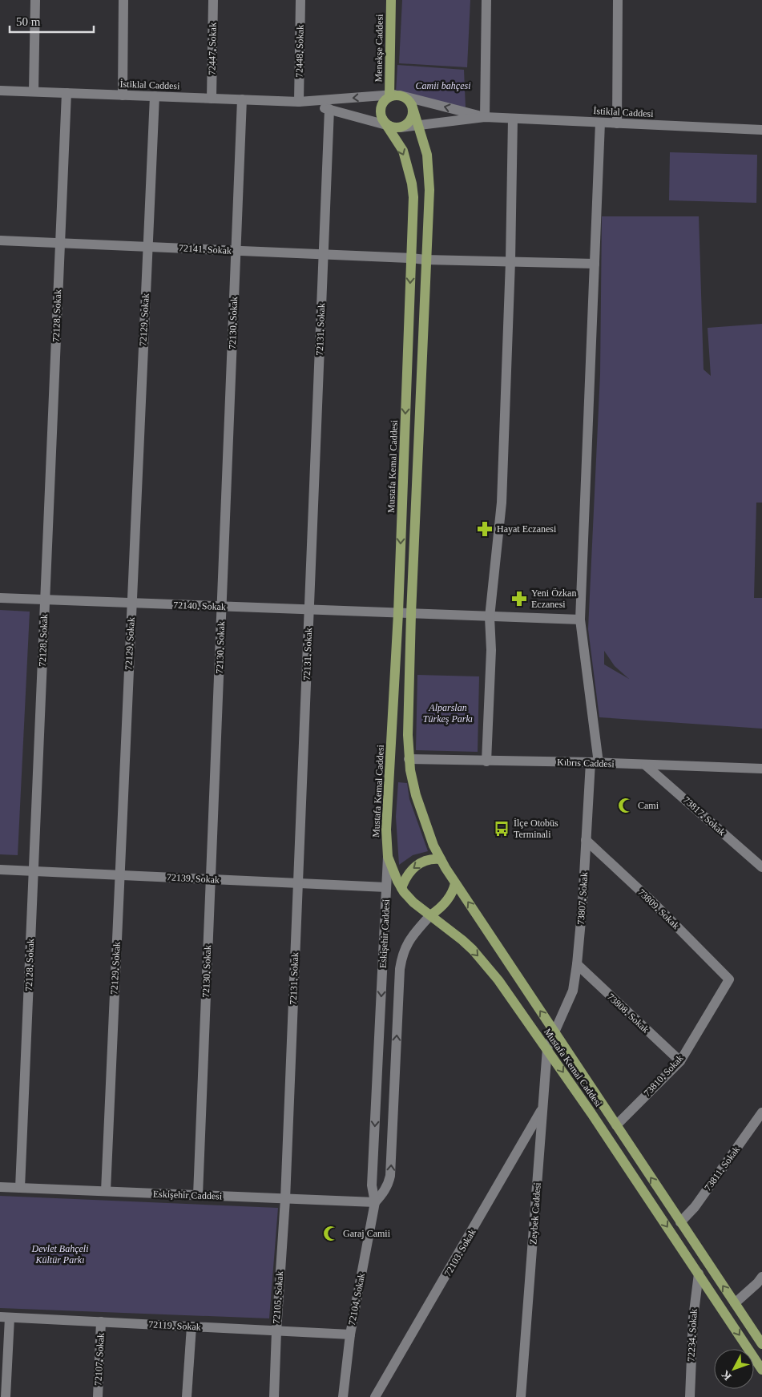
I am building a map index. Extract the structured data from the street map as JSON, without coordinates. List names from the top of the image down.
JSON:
{
  "streets": {
    "main road": ["Menekşe Caddesi", "İstiklal Caddesi", "Mustafa Kemal Caddesi"],
    "street": [
      "72447. Sokak",
      "72448. Sokak",
      "72141. Sokak",
      "72128. Sokak",
      "72129. Sokak",
      "72130. Sokak",
      "72131. Sokak",
      "72140. Sokak",
      "Kıbrıs Caddesi",
      "73817. Sokak",
      "72139. Sokak",
      "73807. Sokak",
      "73809. Sokak",
      "Eskişehir Caddesi",
      "73808. Sokak",
      "73810. Sokak",
      "73811. Sokak",
      "Zeybek Caddesi",
      "72103. Sokak",
      "72105. Sokak",
      "72104. Sokak",
      "72119. Sokak",
      "72234. Sokak",
      "72107. Sokak"
    ]
  },
  "crossings": [
    ["Menekşe Caddesi", "İstiklal Caddesi"],
    ["Menekşe Caddesi", "Mustafa Kemal Caddesi"],
    ["72447. Sokak", "İstiklal Caddesi"],
    ["72448. Sokak", "İstiklal Caddesi"],
    ["İstiklal Caddesi", "72128. Sokak"],
    ["İstiklal Caddesi", "72129. Sokak"],
    ["İstiklal Caddesi", "72130. Sokak"],
    ["İstiklal Caddesi", "72131. Sokak"],
    ["İstiklal Caddesi", "Mustafa Kemal Caddesi"],
    ["İstiklal Caddesi", "73807. Sokak"],
    ["72141. Sokak", "72128. Sokak"],
    ["72141. Sokak", "72129. Sokak"],
    ["72141. Sokak", "72130. Sokak"],
    ["72141. Sokak", "72131. Sokak"],
    ["72141. Sokak", "Mustafa Kemal Caddesi"],
    ["72141. Sokak", "73807. Sokak"],
    ["72128. Sokak", "72140. Sokak"],
    ["72128. Sokak", "72139. Sokak"],
    ["72128. Sokak", "Eskişehir Caddesi"],
    ["72129. Sokak", "72140. Sokak"],
    ["72129. Sokak", "72139. Sokak"],
    ["72129. Sokak", "Eskişehir Caddesi"],
    ["72130. Sokak", "72140. Sokak"],
    ["72130. Sokak", "72139. Sokak"],
    ["72130. Sokak", "Eskişehir Caddesi"],
    ["72131. Sokak", "72140. Sokak"],
    ["72131. Sokak", "72139. Sokak"],
    ["72131. Sokak", "Eskişehir Caddesi"],
    ["72131. Sokak", "72105. Sokak"],
    ["Mustafa Kemal Caddesi", "72140. Sokak"],
    ["Mustafa Kemal Caddesi", "Kıbrıs Caddesi"],
    ["Mustafa Kemal Caddesi", "73807. Sokak"],
    ["Mustafa Kemal Caddesi", "Eskişehir Caddesi"],
    ["Mustafa Kemal Caddesi", "73810. Sokak"],
    ["Mustafa Kemal Caddesi", "73811. Sokak"],
    ["Mustafa Kemal Caddesi", "Zeybek Caddesi"],
    ["Mustafa Kemal Caddesi", "72234. Sokak"],
    ["72140. Sokak", "73807. Sokak"],
    ["Kıbrıs Caddesi", "73817. Sokak"],
    ["Kıbrıs Caddesi", "73807. Sokak"],
    ["72139. Sokak", "Eskişehir Caddesi"],
    ["73807. Sokak", "73809. Sokak"],
    ["73807. Sokak", "73808. Sokak"],
    ["73807. Sokak", "Zeybek Caddesi"],
    ["73809. Sokak", "73810. Sokak"],
    ["Eskişehir Caddesi", "72105. Sokak"],
    ["Eskişehir Caddesi", "72104. Sokak"],
    ["73808. Sokak", "73810. Sokak"],
    ["Zeybek Caddesi", "72103. Sokak"],
    ["72105. Sokak", "72119. Sokak"],
    ["72104. Sokak", "72119. Sokak"],
    ["72119. Sokak", "72107. Sokak"]
  ],
  "parks": ["Camii bahçesi", "Alparslan Türkeş Parkı", "Devlet Bahçeli Kültür Parkı"],
  "places": {
    "pharmacy": ["Hayat Eczanesi", "Yeni Özkan Eczanesi"],
    "mosque": ["Cami", "Garaj Camii"],
    "bus stop": ["İlçe Otobüs Terminali"]
  },
  "scale_bar": "50 m",
  "north": "bottom left"
}
